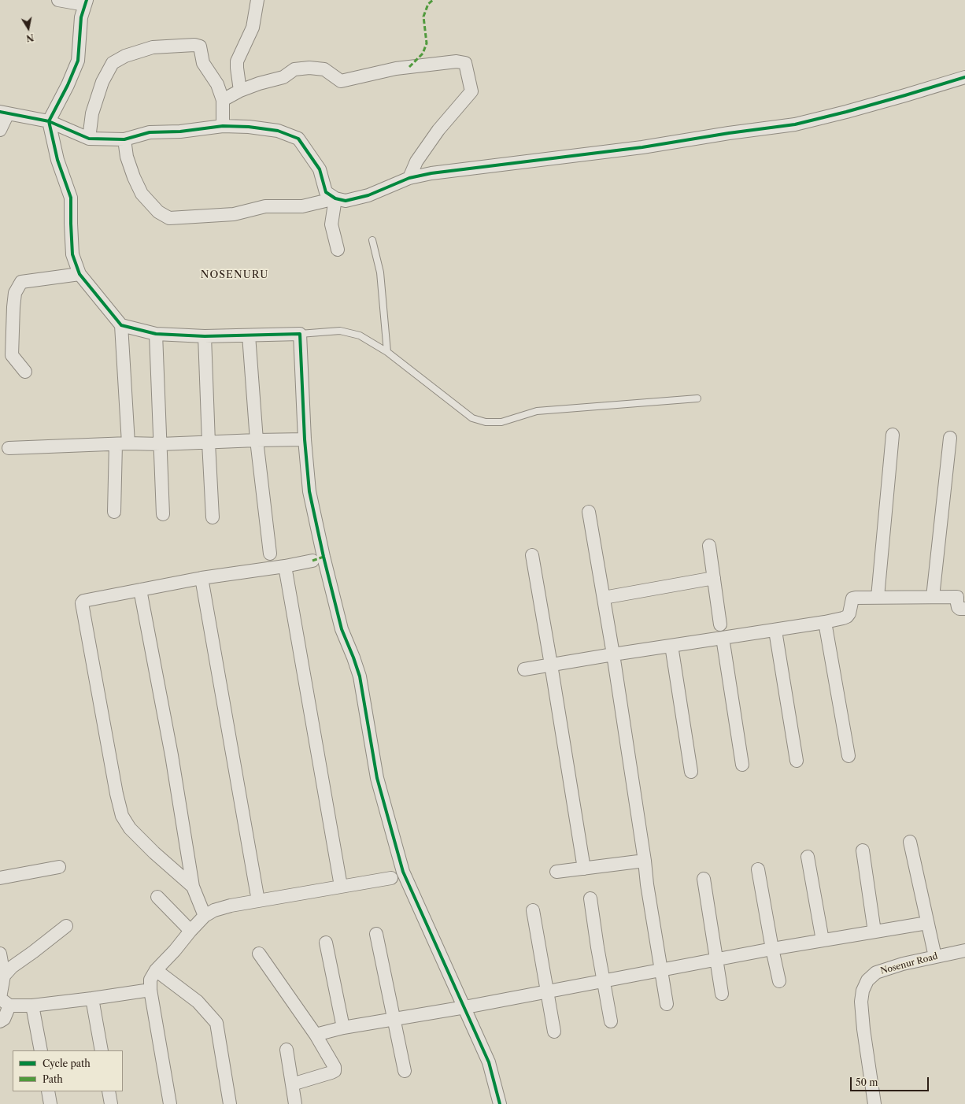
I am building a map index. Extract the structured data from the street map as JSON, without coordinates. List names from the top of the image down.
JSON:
{
  "streets": {
    "street": ["Nosenur Road"]
  },
  "districts": ["NOSENURU"],
  "legend": ["Cycle path", "Path"],
  "scale_bar": "50 m",
  "north": "bottom"
}
